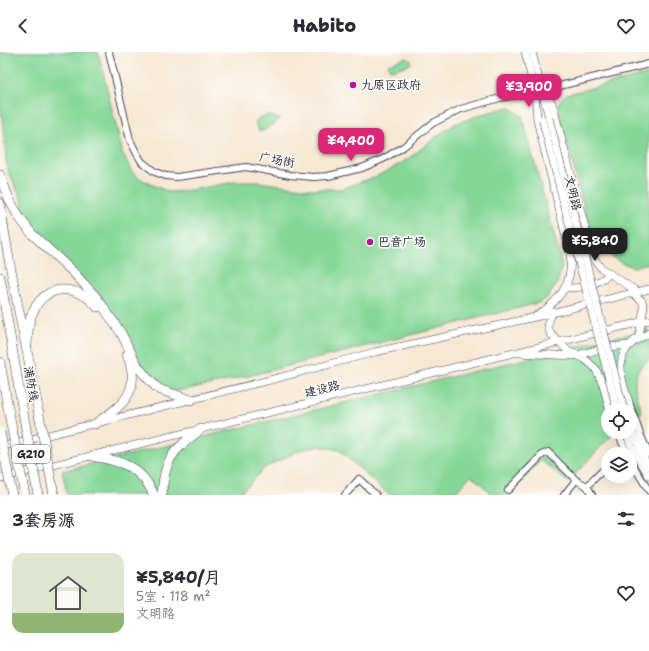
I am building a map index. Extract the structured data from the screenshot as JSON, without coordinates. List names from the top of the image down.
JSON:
{
  "streets": {
    "highway": ["满防线", "G210"],
    "main road": ["文明路", "建设路"],
    "street": ["广场街"]
  },
  "crossings": [
    ["广场街", "文明路"]
  ],
  "places": ["九原区政府", "巴音广场"],
  "page": {
    "header": "Habito",
    "price": ["¥3,900", "¥4,400", "¥5,840"],
    "heading": "3套房源",
    "list": [
      {
        "name": "¥5,840/月",
        "note": "5室 · 118 m² · 文明路"
      }
    ]
  }
}
